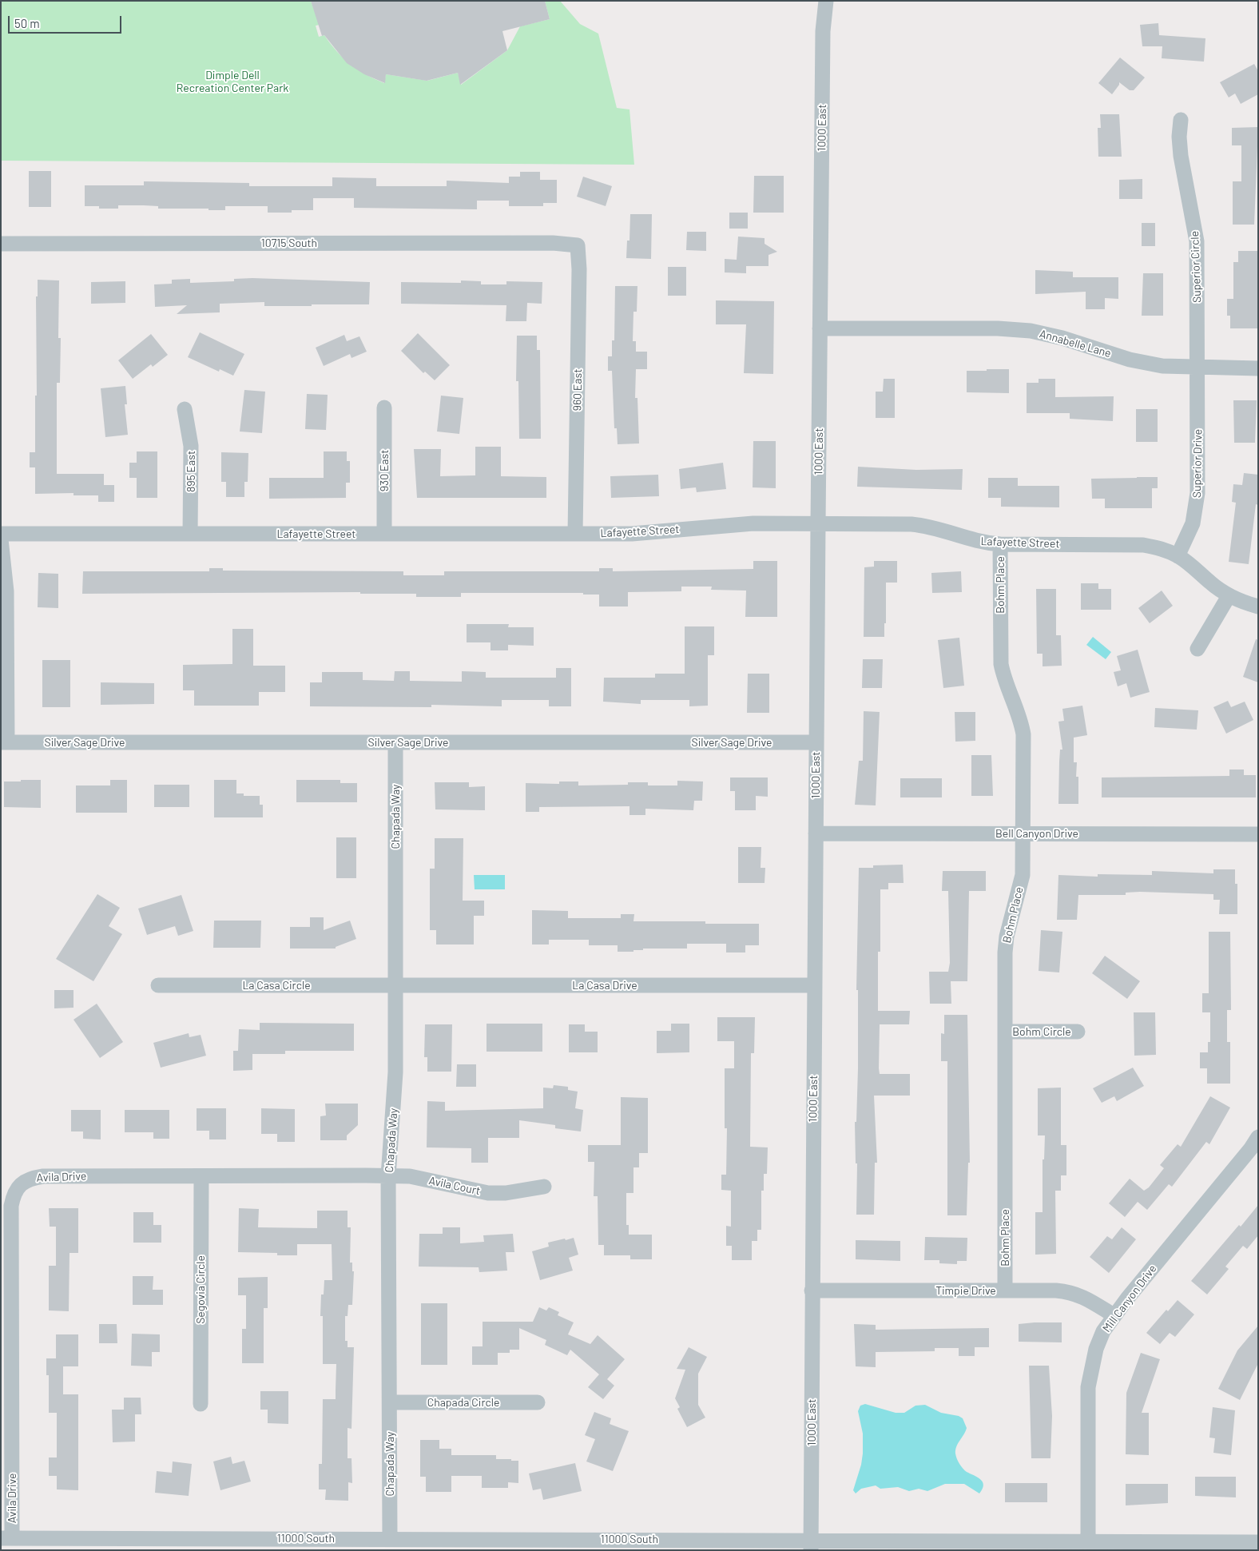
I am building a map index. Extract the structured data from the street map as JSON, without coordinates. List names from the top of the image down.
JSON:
{
  "streets": {
    "street": [
      "1000 East",
      "10715 South",
      "Superior Circle",
      "Annabelle Lane",
      "960 East",
      "Superior Drive",
      "930 East",
      "895 East",
      "Lafayette Street",
      "Bohm Place",
      "Silver Sage Drive",
      "Chapada Way",
      "Bell Canyon Drive",
      "La Casa Circle",
      "La Casa Drive",
      "Bohm Circle",
      "Avila Drive",
      "Avila Court",
      "Segovia Circle",
      "Timpie Drive",
      "Mill Canyon Drive",
      "Chapada Circle",
      "11000 South"
    ]
  },
  "crossings": [
    ["1000 East", "Annabelle Lane"],
    ["1000 East", "Lafayette Street"],
    ["1000 East", "Silver Sage Drive"],
    ["1000 East", "Bell Canyon Drive"],
    ["1000 East", "La Casa Drive"],
    ["1000 East", "Timpie Drive"],
    ["1000 East", "11000 South"],
    ["10715 South", "960 East"],
    ["Superior Circle", "Annabelle Lane"],
    ["Superior Circle", "Superior Drive"],
    ["Annabelle Lane", "Superior Drive"],
    ["960 East", "Lafayette Street"],
    ["Superior Drive", "Lafayette Street"],
    ["930 East", "Lafayette Street"],
    ["895 East", "Lafayette Street"],
    ["Lafayette Street", "Bohm Place"],
    ["Bohm Place", "Bell Canyon Drive"],
    ["Bohm Place", "Bohm Circle"],
    ["Bohm Place", "Timpie Drive"],
    ["Silver Sage Drive", "Chapada Way"],
    ["Chapada Way", "La Casa Circle"],
    ["Chapada Way", "La Casa Drive"],
    ["Chapada Way", "Avila Drive"],
    ["Chapada Way", "Avila Court"],
    ["Chapada Way", "Chapada Circle"],
    ["Chapada Way", "11000 South"],
    ["La Casa Circle", "La Casa Drive"],
    ["Avila Drive", "Avila Court"],
    ["Avila Drive", "Segovia Circle"],
    ["Avila Drive", "11000 South"],
    ["Timpie Drive", "Mill Canyon Drive"],
    ["Mill Canyon Drive", "11000 South"]
  ],
  "parks": ["Dimple Dell Recreation Center Park"],
  "scale_bar": "50 m"
}
